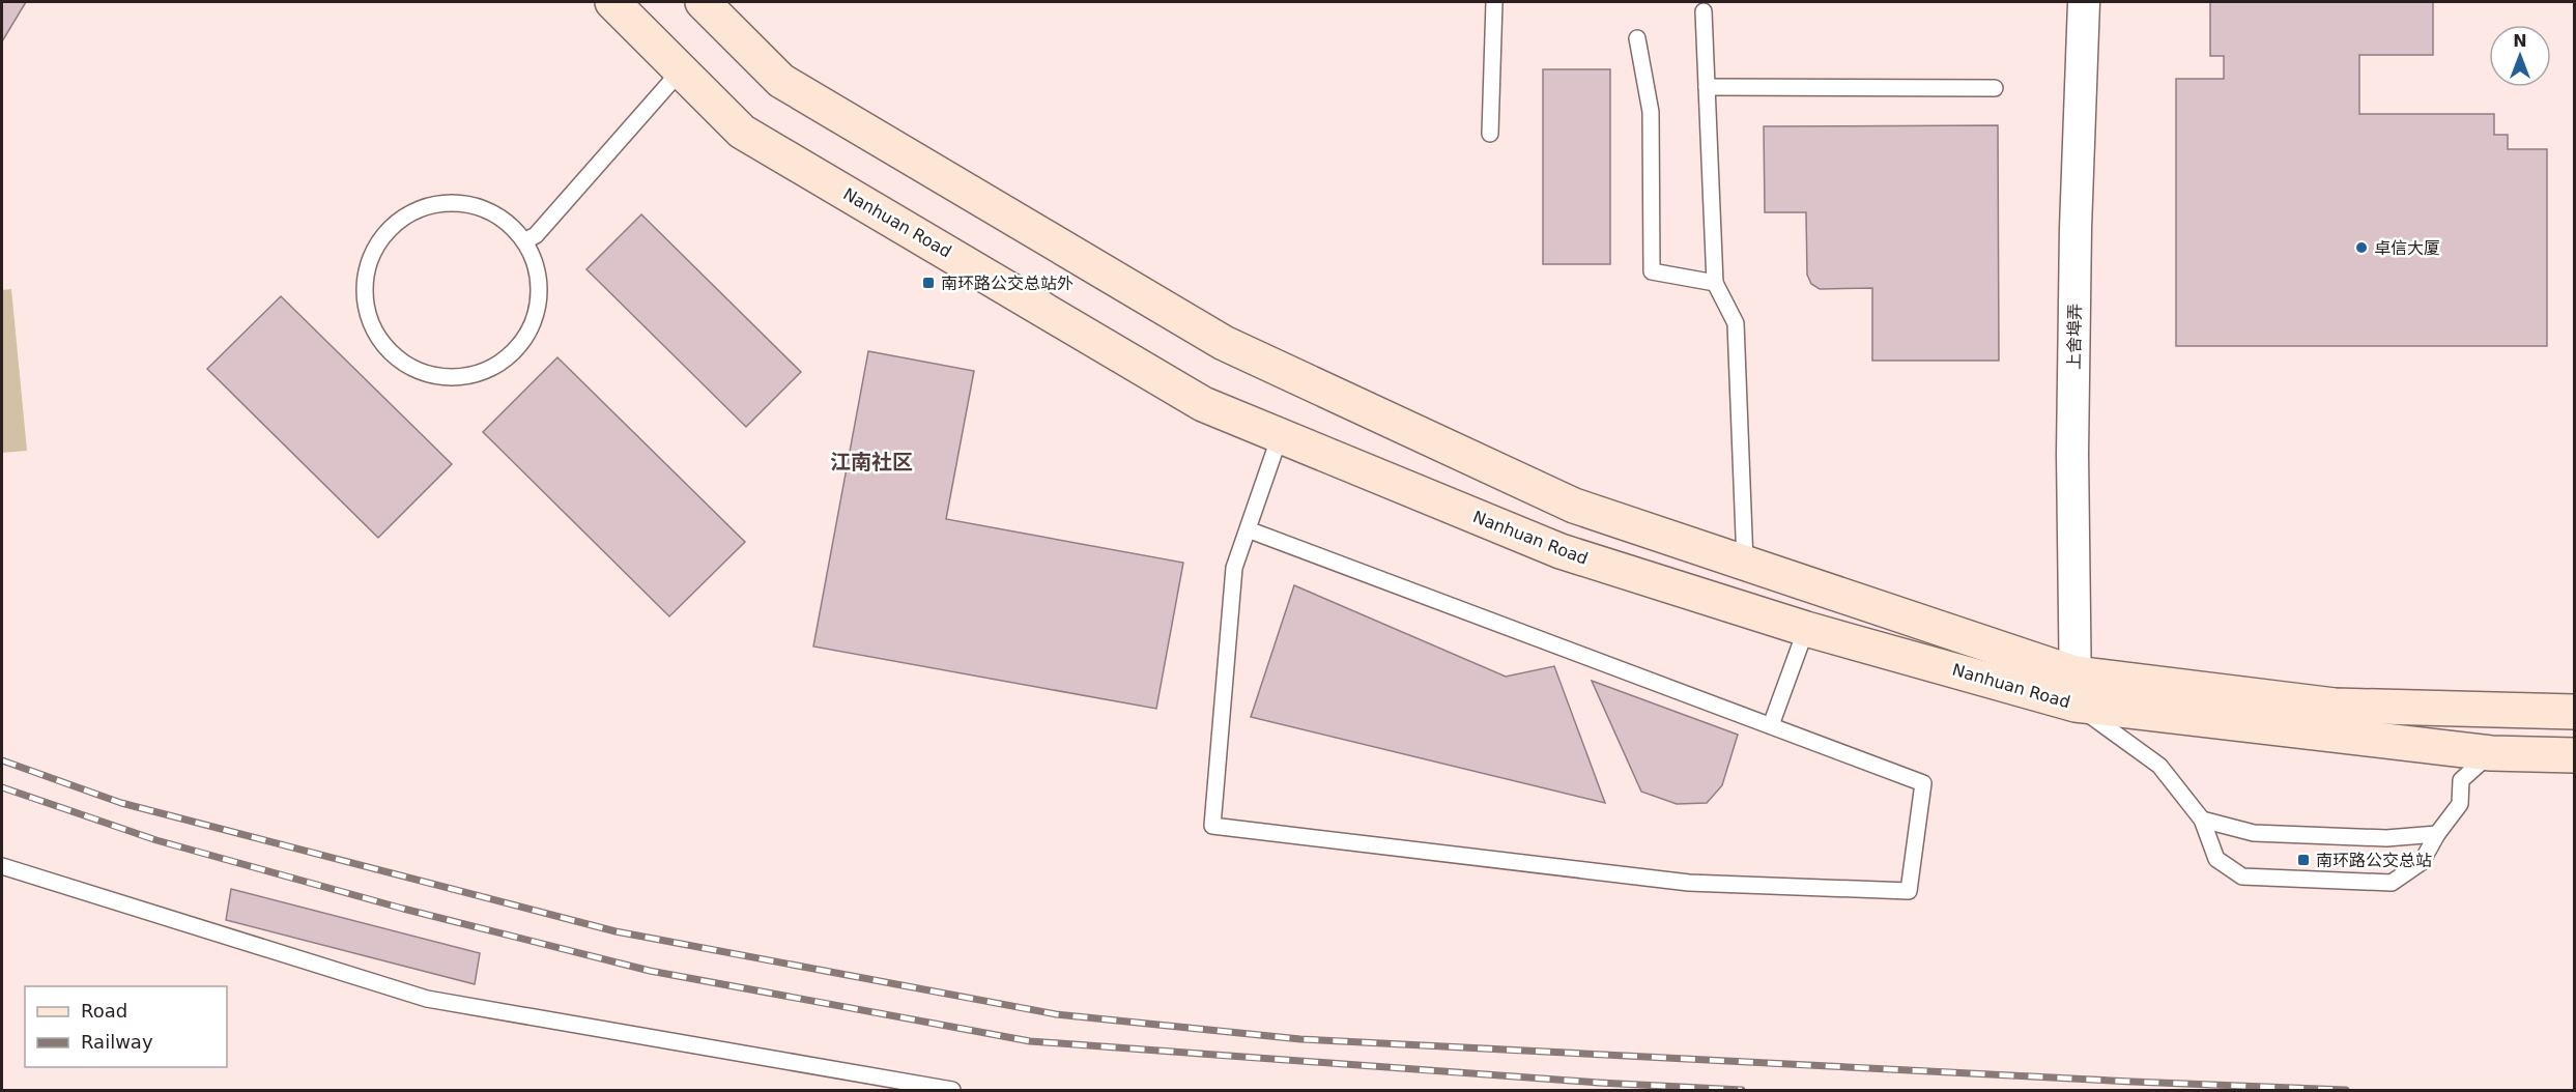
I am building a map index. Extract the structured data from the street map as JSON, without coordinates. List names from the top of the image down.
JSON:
{
  "streets": {
    "main road": ["Nanhuan Road"],
    "street": ["上舍埠弄"]
  },
  "crossings": [
    ["Nanhuan Road", "上舍埠弄"]
  ],
  "districts": ["江南社区"],
  "places": {
    "other": ["卓信大厦"],
    "transit": ["南环路公交总站外", "南环路公交总站"]
  },
  "legend": ["Road", "Railway"],
  "north": "top"
}
